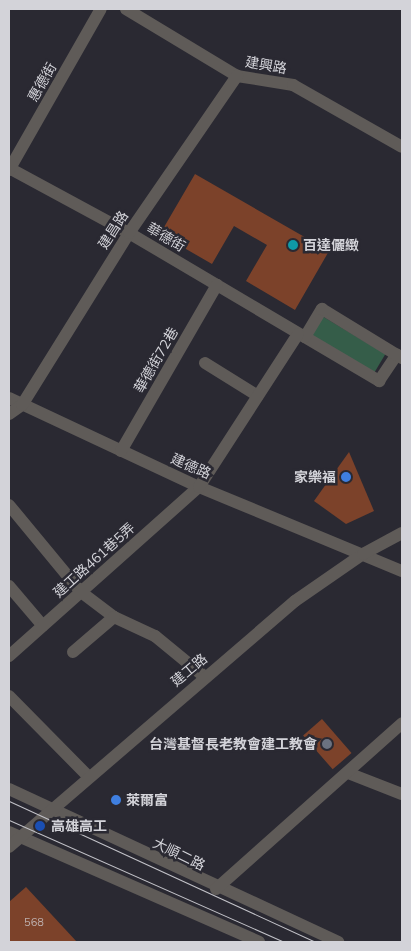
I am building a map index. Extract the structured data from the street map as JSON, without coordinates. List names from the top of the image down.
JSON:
{
  "streets": {
    "street": [
      "建興路",
      "惠德街",
      "建昌路",
      "華德街",
      "華德街72巷",
      "建德路",
      "建工路461巷5弄",
      "建工路",
      "大順二路"
    ]
  },
  "crossings": [
    ["建興路", "建昌路"],
    ["惠德街", "華德街"],
    ["建昌路", "華德街"],
    ["建昌路", "建德路"],
    ["華德街", "華德街72巷"],
    ["華德街", "建工路461巷5弄"],
    ["華德街72巷", "建德路"],
    ["建德路", "建工路461巷5弄"],
    ["建德路", "建工路"],
    ["建工路", "大順二路"]
  ],
  "places": [
    "百達儷緻",
    "家樂福",
    "台灣基督長老教會建工教會",
    "萊爾富",
    "高雄高工"
  ],
  "house_numbers": ["568"]
}
